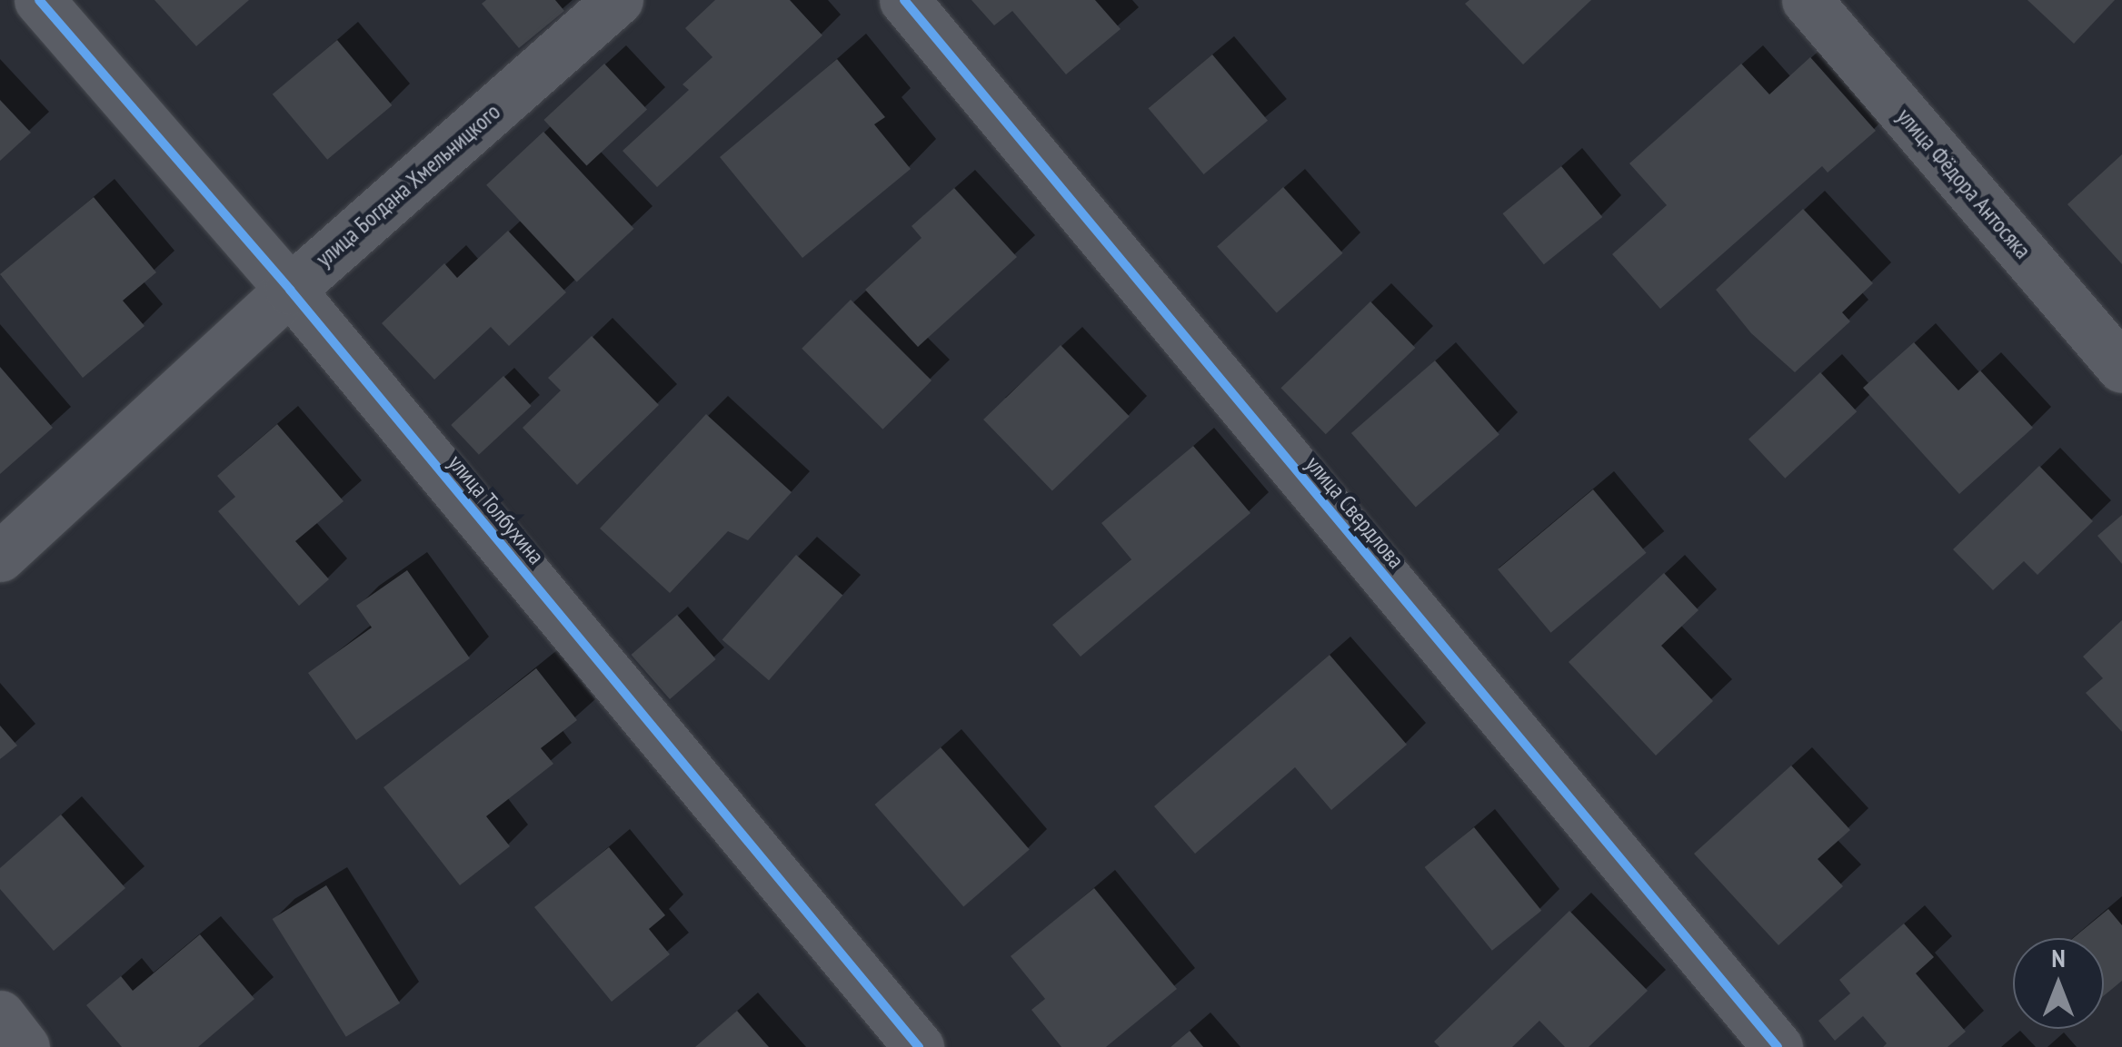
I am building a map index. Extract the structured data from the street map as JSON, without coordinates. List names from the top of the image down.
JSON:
{
  "streets": {
    "street": [
      "улица Фёдора Антосяка",
      "улица Богдана Хмельницкого",
      "улица Толбухина",
      "улица Свердлова"
    ]
  },
  "crossings": [
    ["улица Богдана Хмельницкого", "улица Толбухина"]
  ],
  "north": "top"
}
